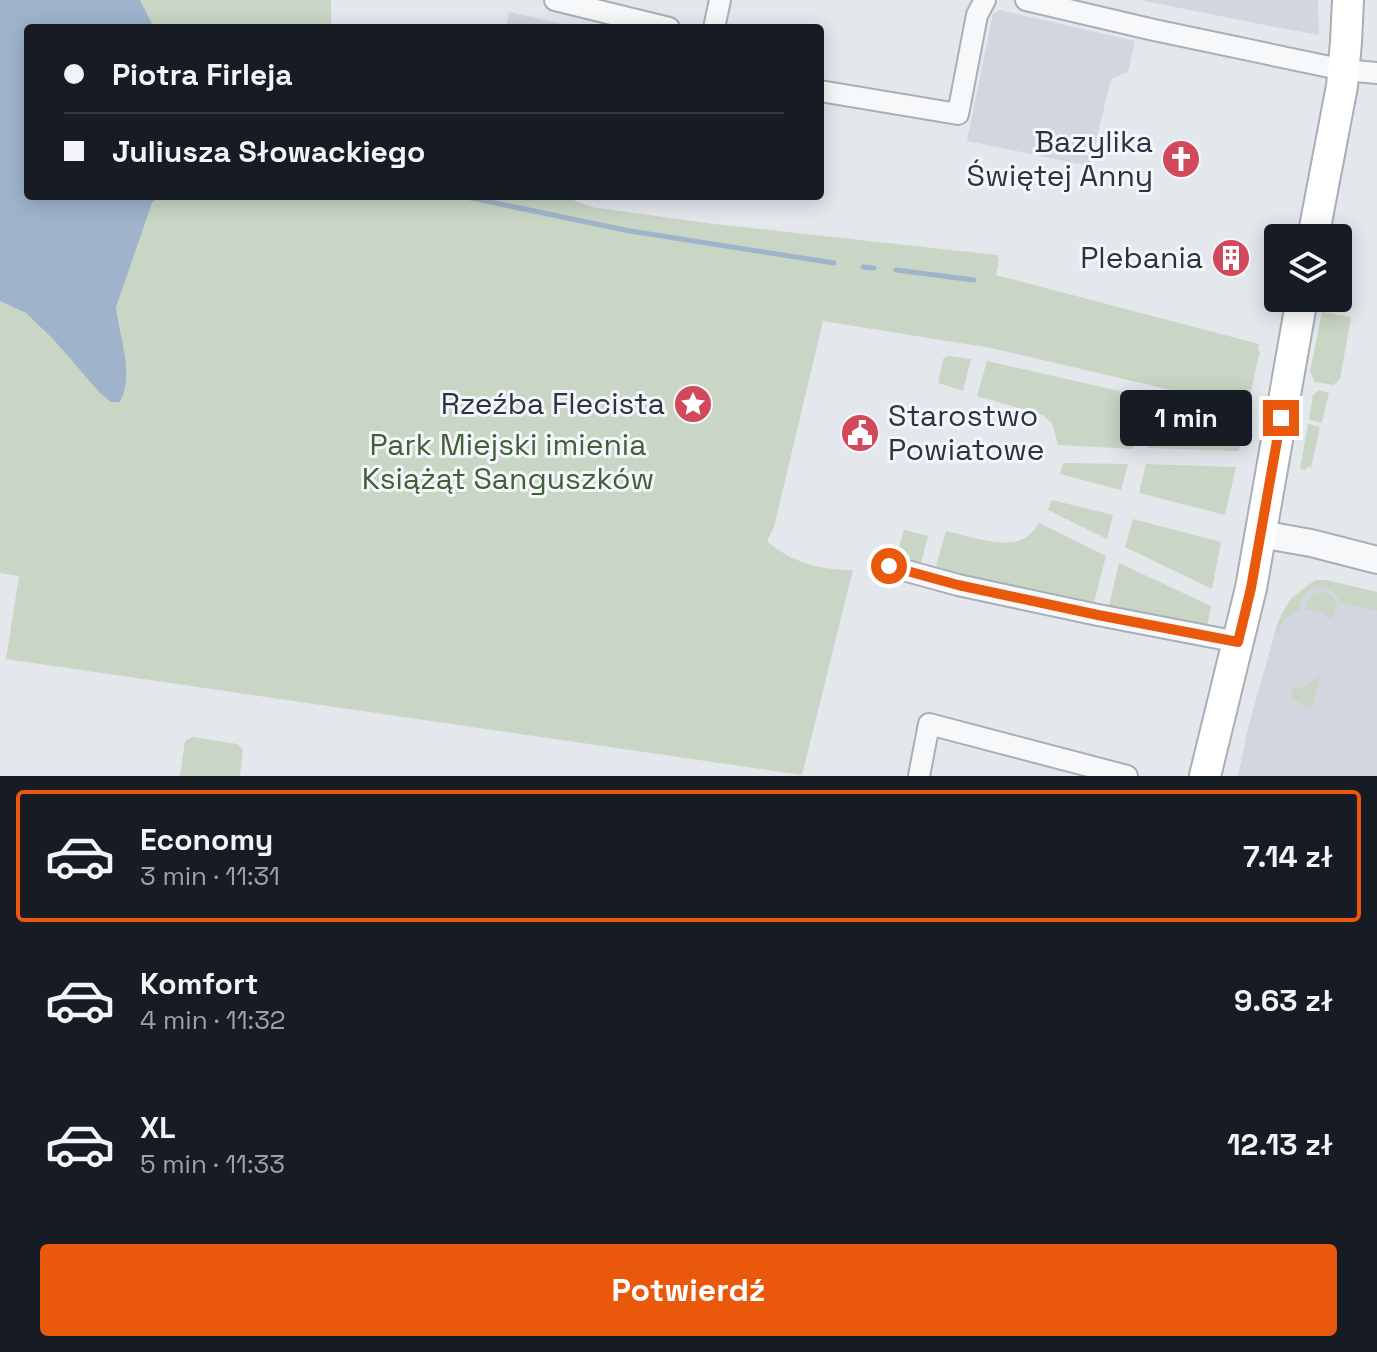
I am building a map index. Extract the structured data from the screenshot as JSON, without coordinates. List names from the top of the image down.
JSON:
{
  "parks": ["Park Miejski imienia Książąt Sanguszków"],
  "places": {
    "church": ["Bazylika Świętej Anny"],
    "building": ["Plebania"],
    "place": ["Rzeźba Flecista"],
    "public building": ["Starostwo Powiatowe"]
  },
  "page": {
    "banner": ["Piotra Firleja", "Juliusza Słowackiego"],
    "bubble": "1 min",
    "list": [
      {
        "name": "Economy",
        "note": "3 min · 11:31",
        "value": "7.14 zł"
      },
      {
        "name": "Komfort",
        "note": "4 min · 11:32",
        "value": "9.63 zł"
      },
      {
        "name": "XL",
        "note": "5 min · 11:33",
        "value": "12.13 zł"
      }
    ],
    "buttons": "Potwierdź"
  }
}
